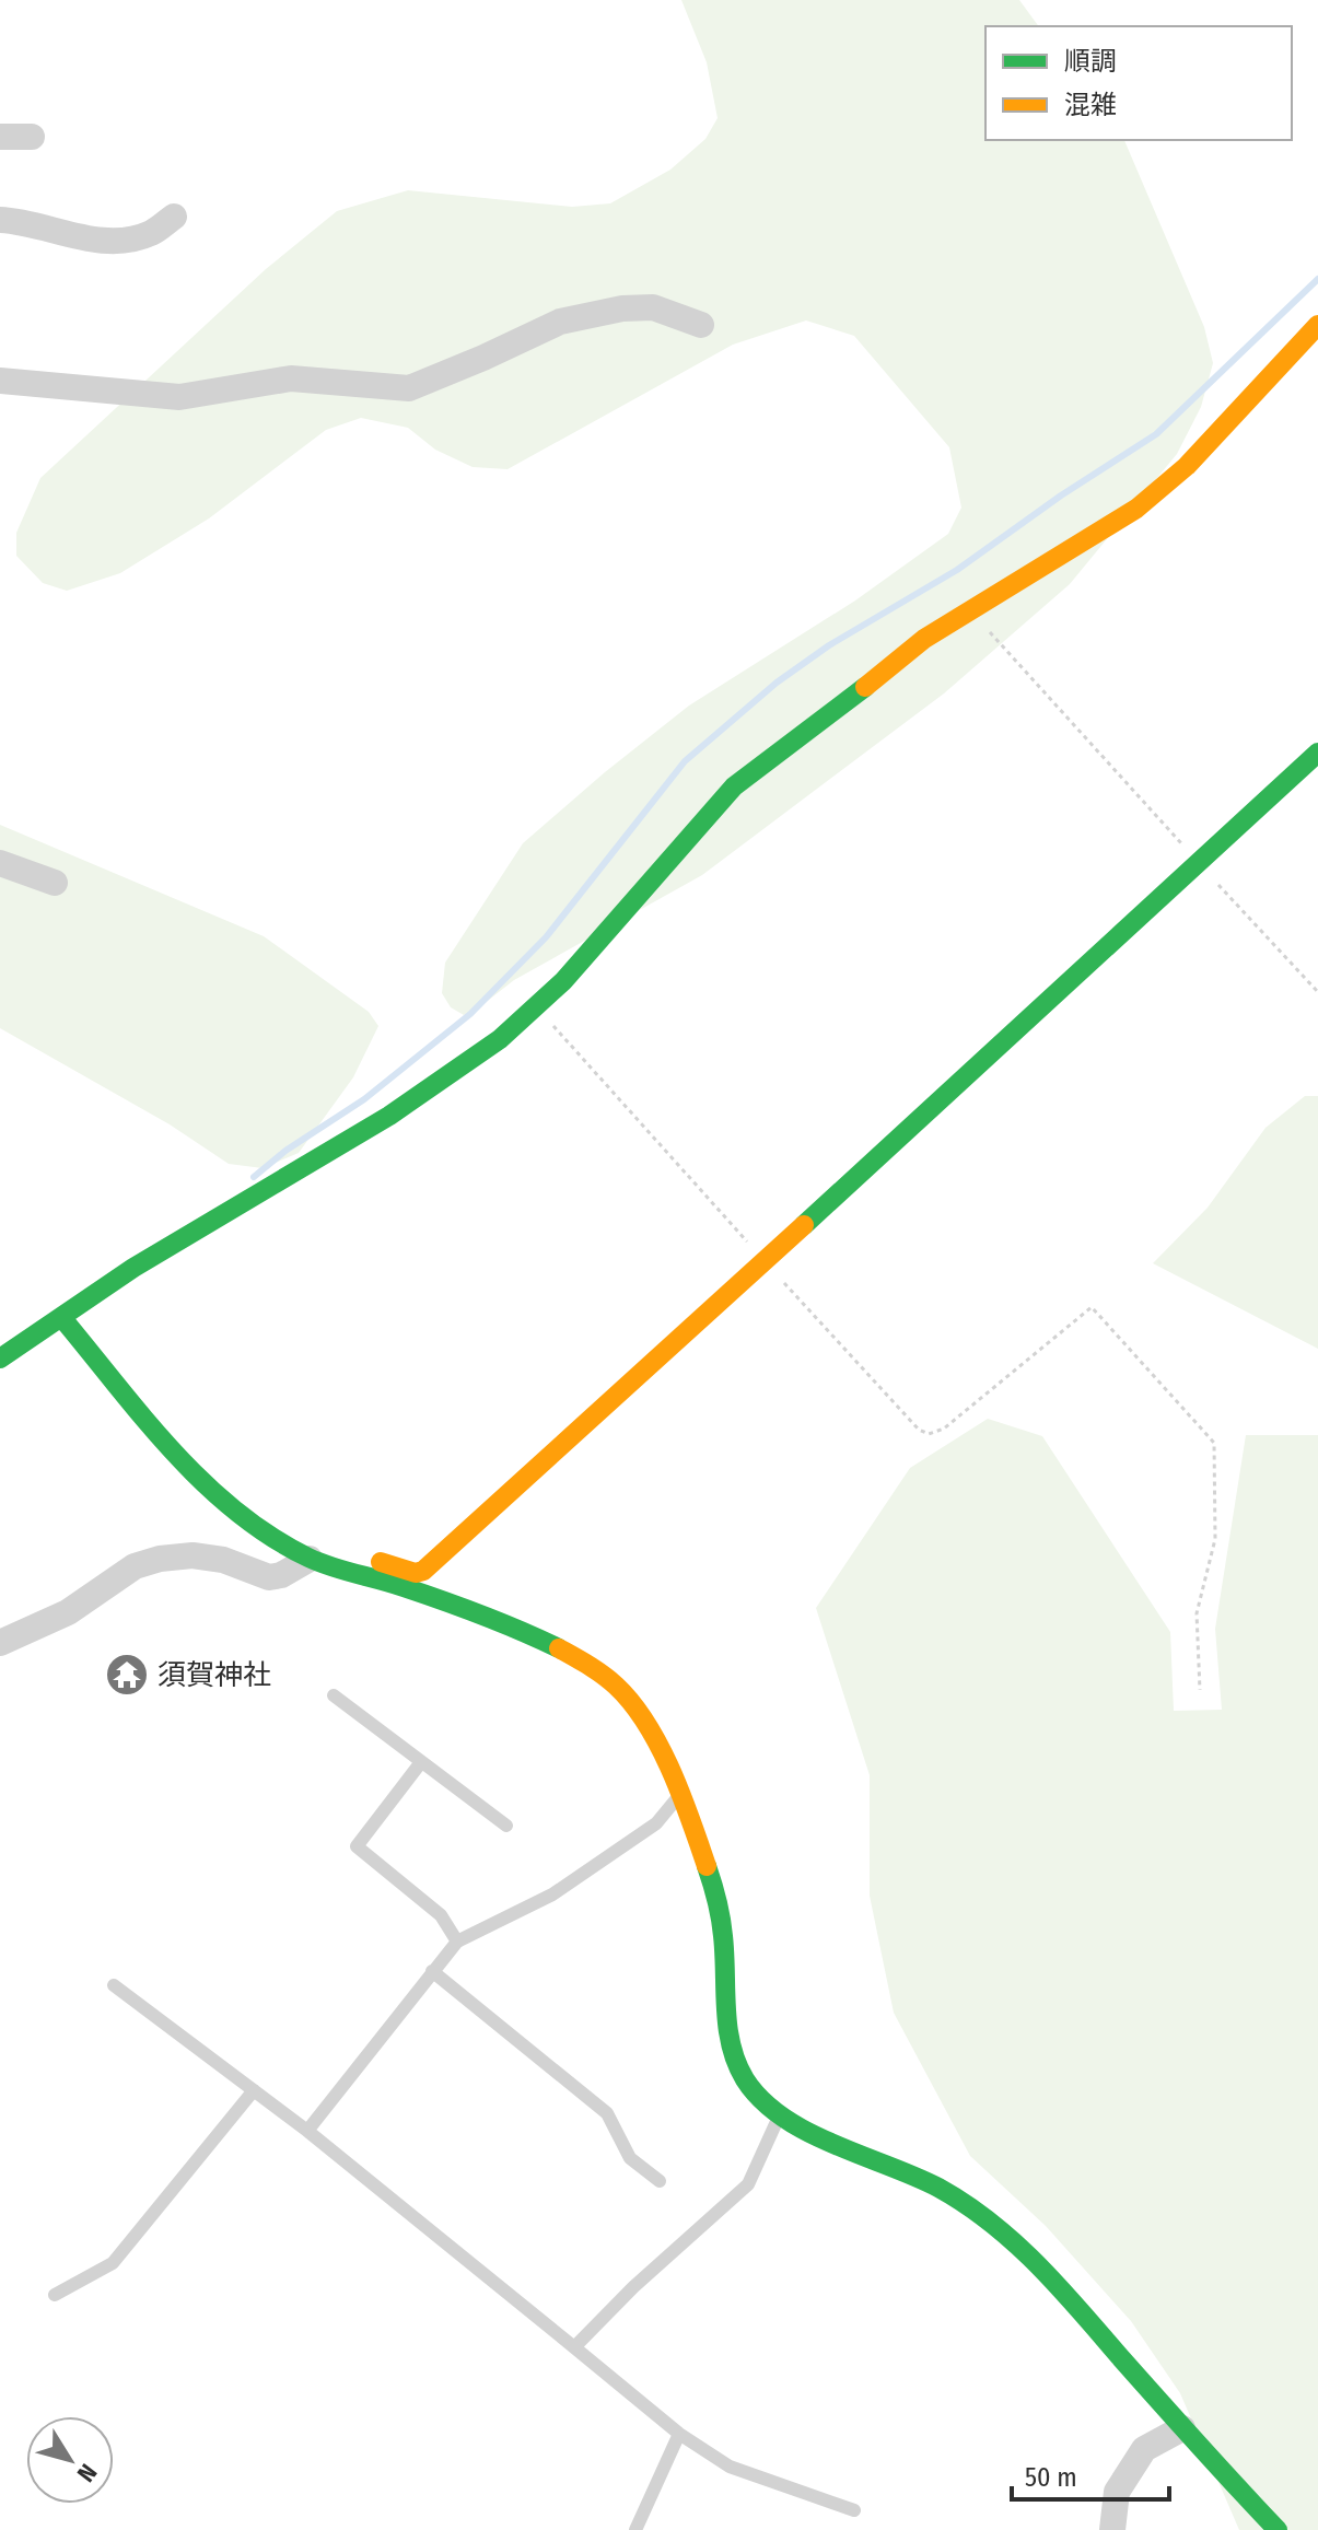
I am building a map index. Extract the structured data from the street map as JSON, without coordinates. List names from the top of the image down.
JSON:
{
  "places": {
    "temple": ["須賀神社"]
  },
  "legend": ["順調", "混雑"],
  "scale_bar": "50 m",
  "north": "bottom right"
}
